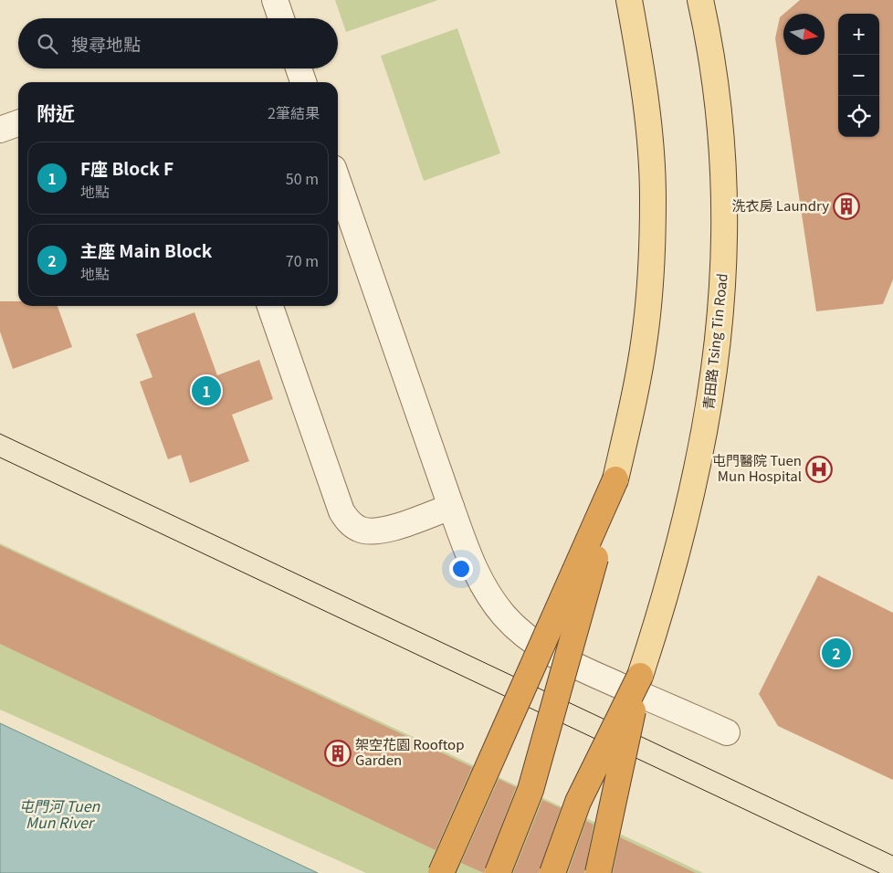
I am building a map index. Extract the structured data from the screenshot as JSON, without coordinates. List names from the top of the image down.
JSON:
{
  "streets": {
    "main road": ["青田路 Tsing Tin Road"]
  },
  "water": ["屯門河 Tuen Mun River"],
  "places": {
    "building": ["洗衣房 Laundry", "架空花園 Rooftop Garden"],
    "hospital": ["屯門醫院 Tuen Mun Hospital"]
  },
  "north": "right",
  "page": {
    "map_buttons": ["+", "−"],
    "search": "搜尋地點",
    "heading": ["附近", "2筆結果"],
    "list": [
      {
        "mark": "1",
        "name": "F座 Block F",
        "note": "地點",
        "value": "50 m"
      },
      {
        "mark": "2",
        "name": "主座 Main Block",
        "note": "地點",
        "value": "70 m"
      }
    ],
    "pins": ["1", "2"]
  }
}
